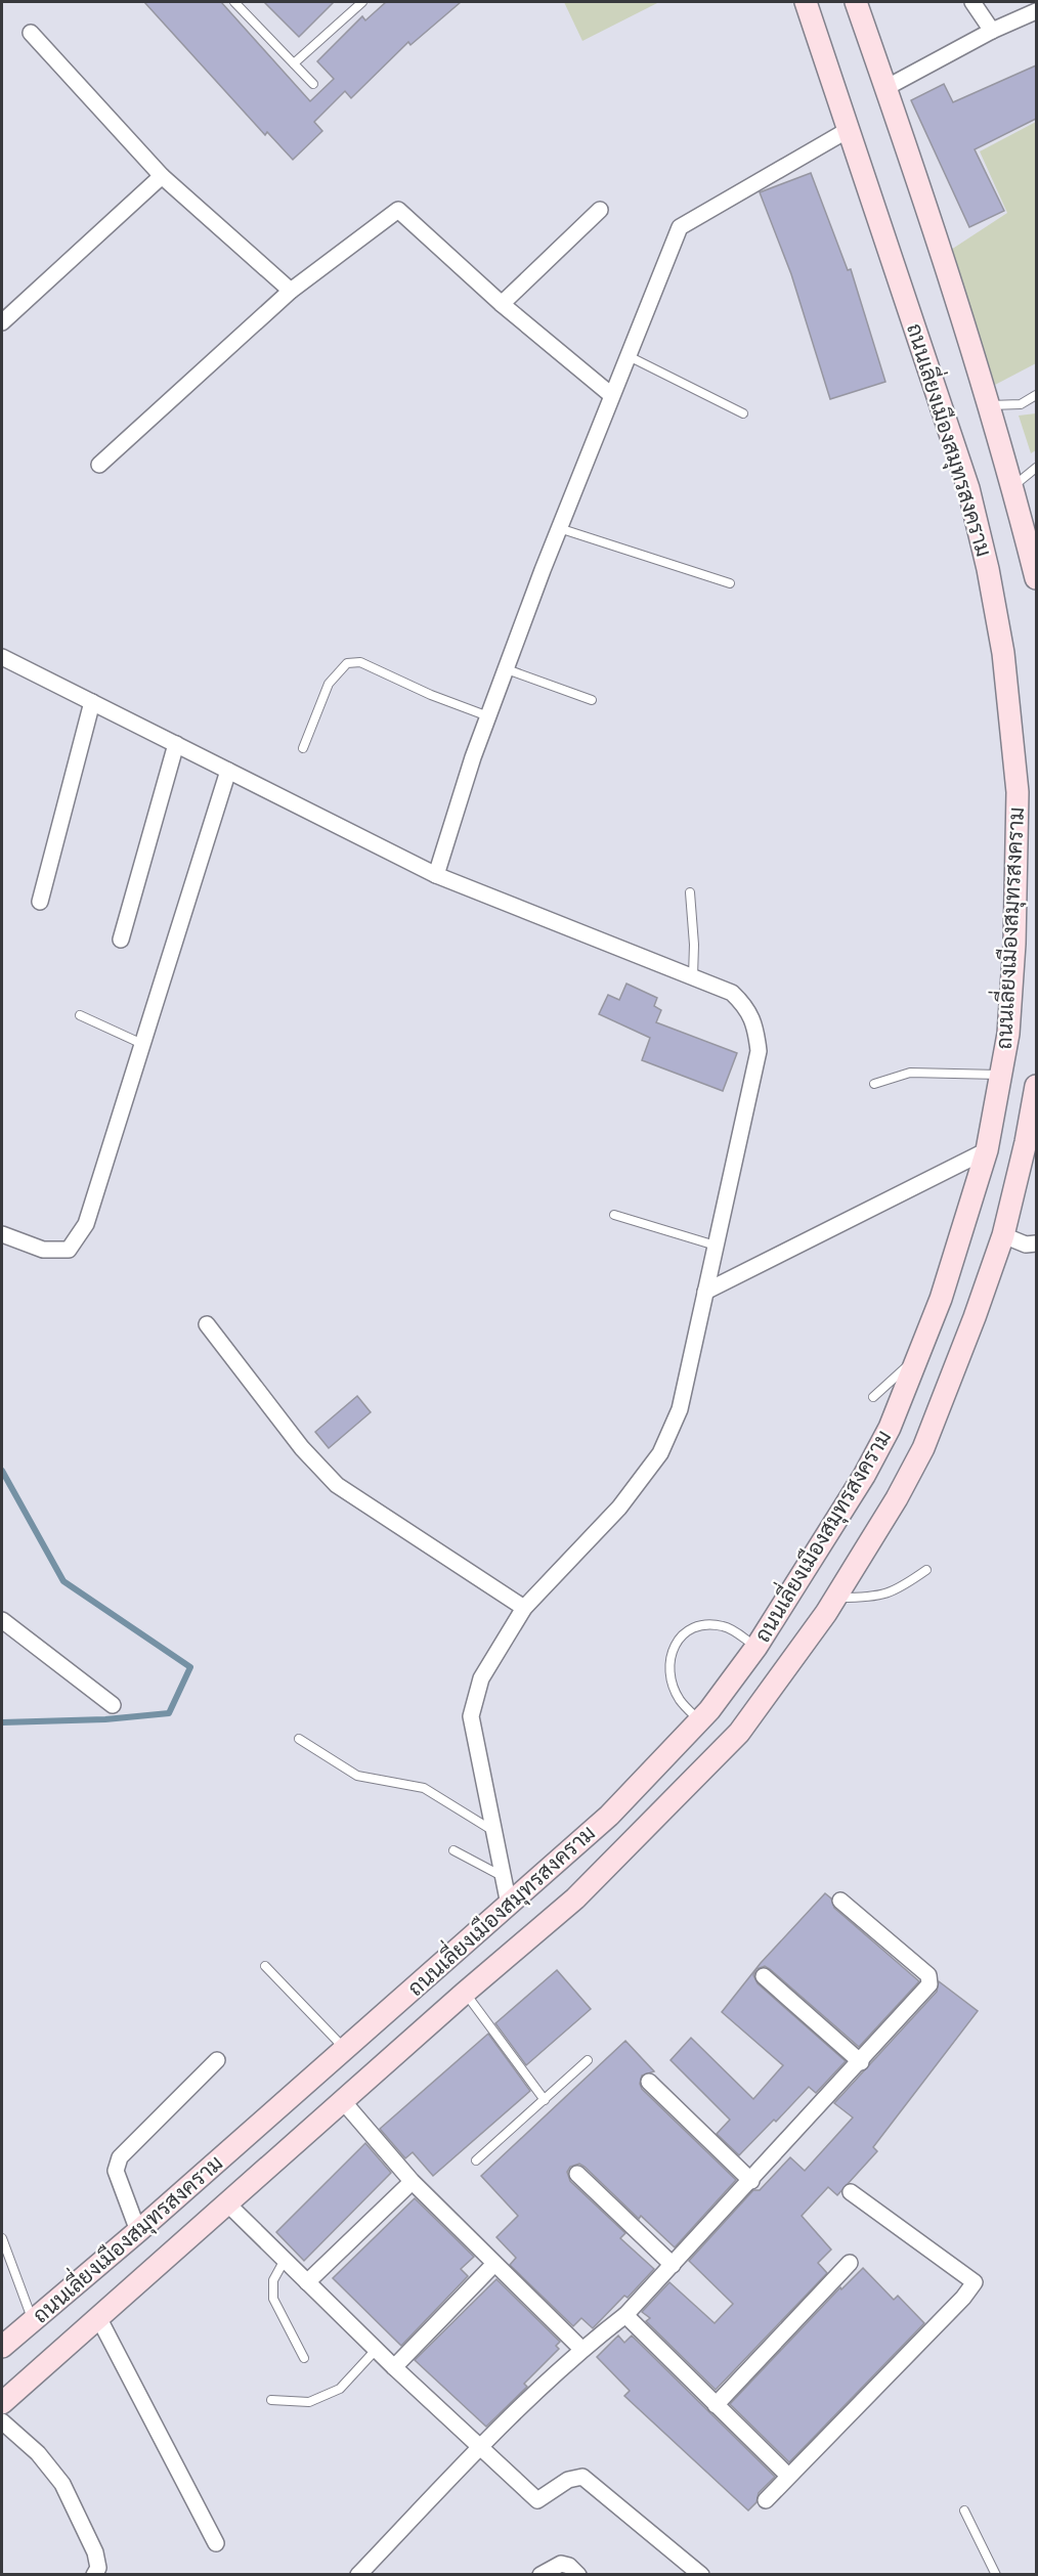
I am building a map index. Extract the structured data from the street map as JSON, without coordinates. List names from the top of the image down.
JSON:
{
  "streets": {
    "main road": ["ถนนเลี่ยงเมืองสมุทรสงคราม"]
  }
}
